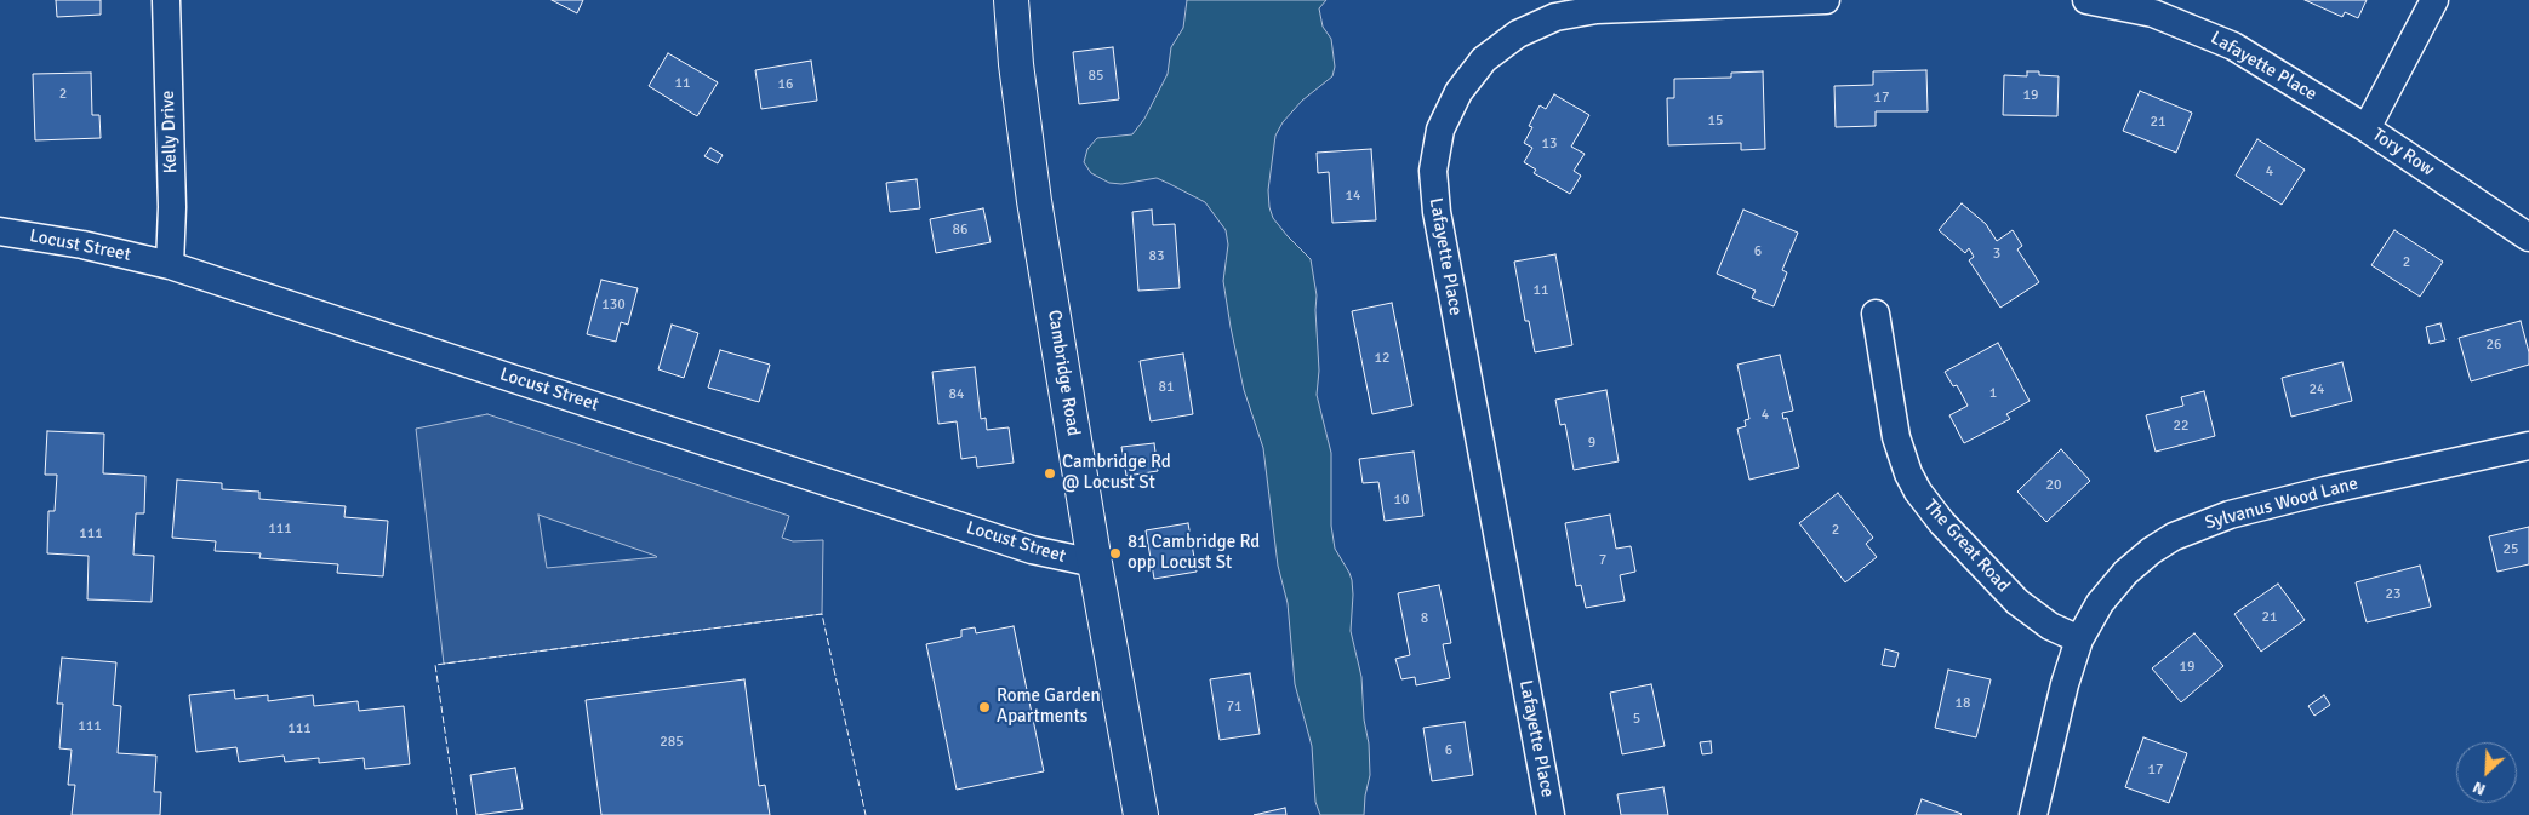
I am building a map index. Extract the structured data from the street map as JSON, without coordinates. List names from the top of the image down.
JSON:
{
  "streets": {
    "highway": ["Cambridge Road"],
    "street": [
      "Lafayette Place",
      "Kelly Drive",
      "Tory Row",
      "Locust Street",
      "Sylvanus Wood Lane",
      "The Great Road"
    ]
  },
  "crossings": [
    ["Lafayette Place", "Tory Row"],
    ["Kelly Drive", "Locust Street"],
    ["Locust Street", "Cambridge Road"],
    ["Sylvanus Wood Lane", "The Great Road"]
  ],
  "places": ["Cambridge Rd @ Locust St", "81 Cambridge Rd opp Locust St", "Rome Garden Apartments"],
  "house_numbers": [
    "85",
    "11",
    "16",
    "2",
    "19",
    "17",
    "15",
    "21",
    "13",
    "4",
    "14",
    "86",
    "6",
    "3",
    "83",
    "2",
    "11",
    "130",
    "26",
    "12",
    "81",
    "24",
    "1",
    "84",
    "4",
    "22",
    "9",
    "20",
    "10",
    "111",
    "2",
    "111",
    "25",
    "7",
    "23",
    "21",
    "8",
    "19",
    "18",
    "71",
    "5",
    "111",
    "111",
    "285",
    "6",
    "17"
  ],
  "north": "bottom left"
}
